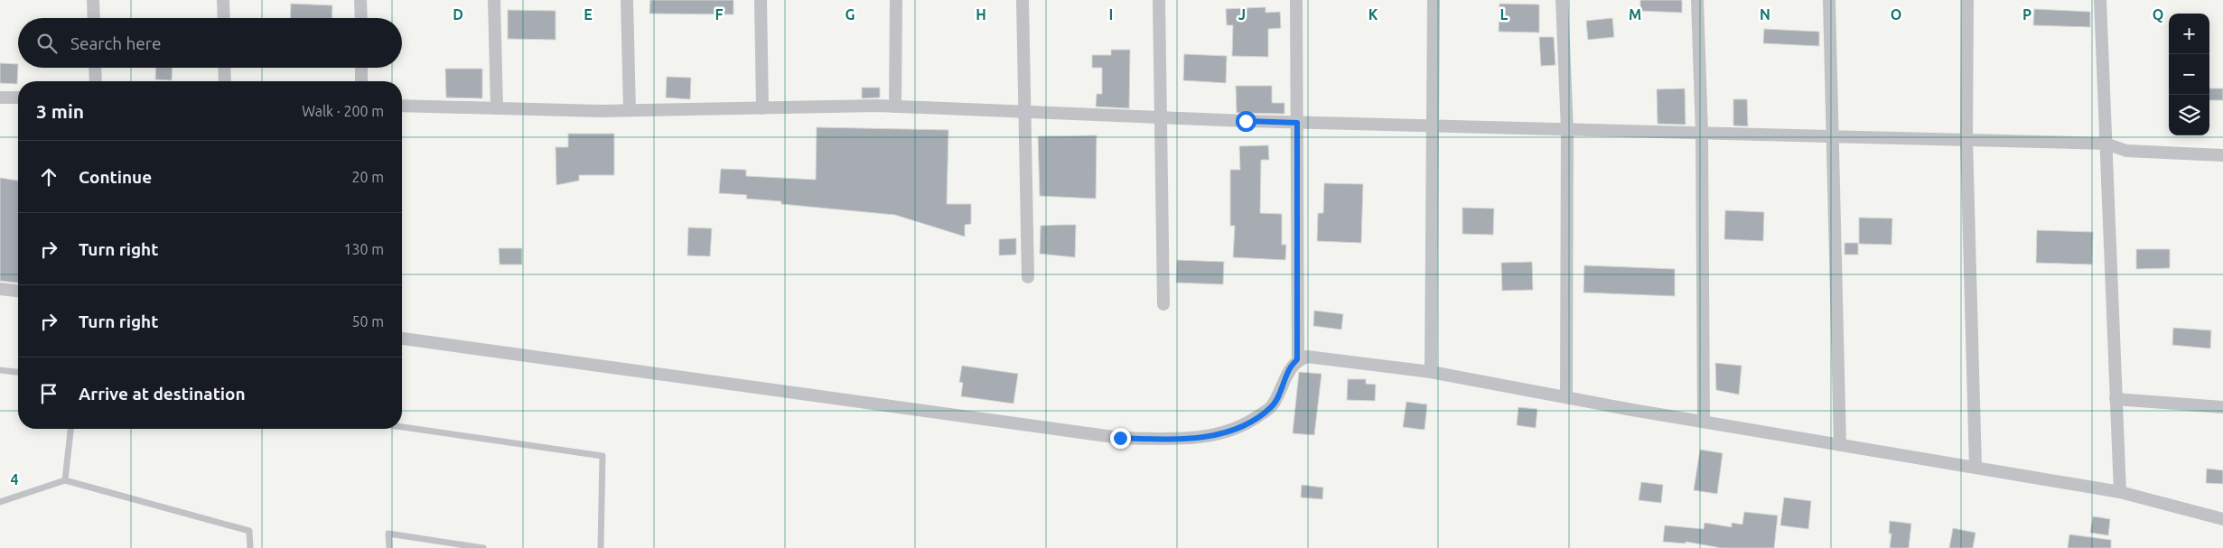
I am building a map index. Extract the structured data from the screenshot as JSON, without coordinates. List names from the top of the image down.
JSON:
{
  "page": {
    "map_buttons": ["+", "−"],
    "search": "Search here",
    "heading": ["3 min", "Walk · 200 m"],
    "list": [
      ["Continue", "20 m"],
      ["Turn right", "130 m"],
      ["Turn right", "50 m"],
      "Arrive at destination"
    ]
  },
  "grid": {
    "columns": [
      "D",
      "E",
      "F",
      "G",
      "H",
      "I",
      "J",
      "K",
      "L",
      "M",
      "N",
      "O",
      "P",
      "Q"
    ],
    "rows": ["4"]
  }
}
